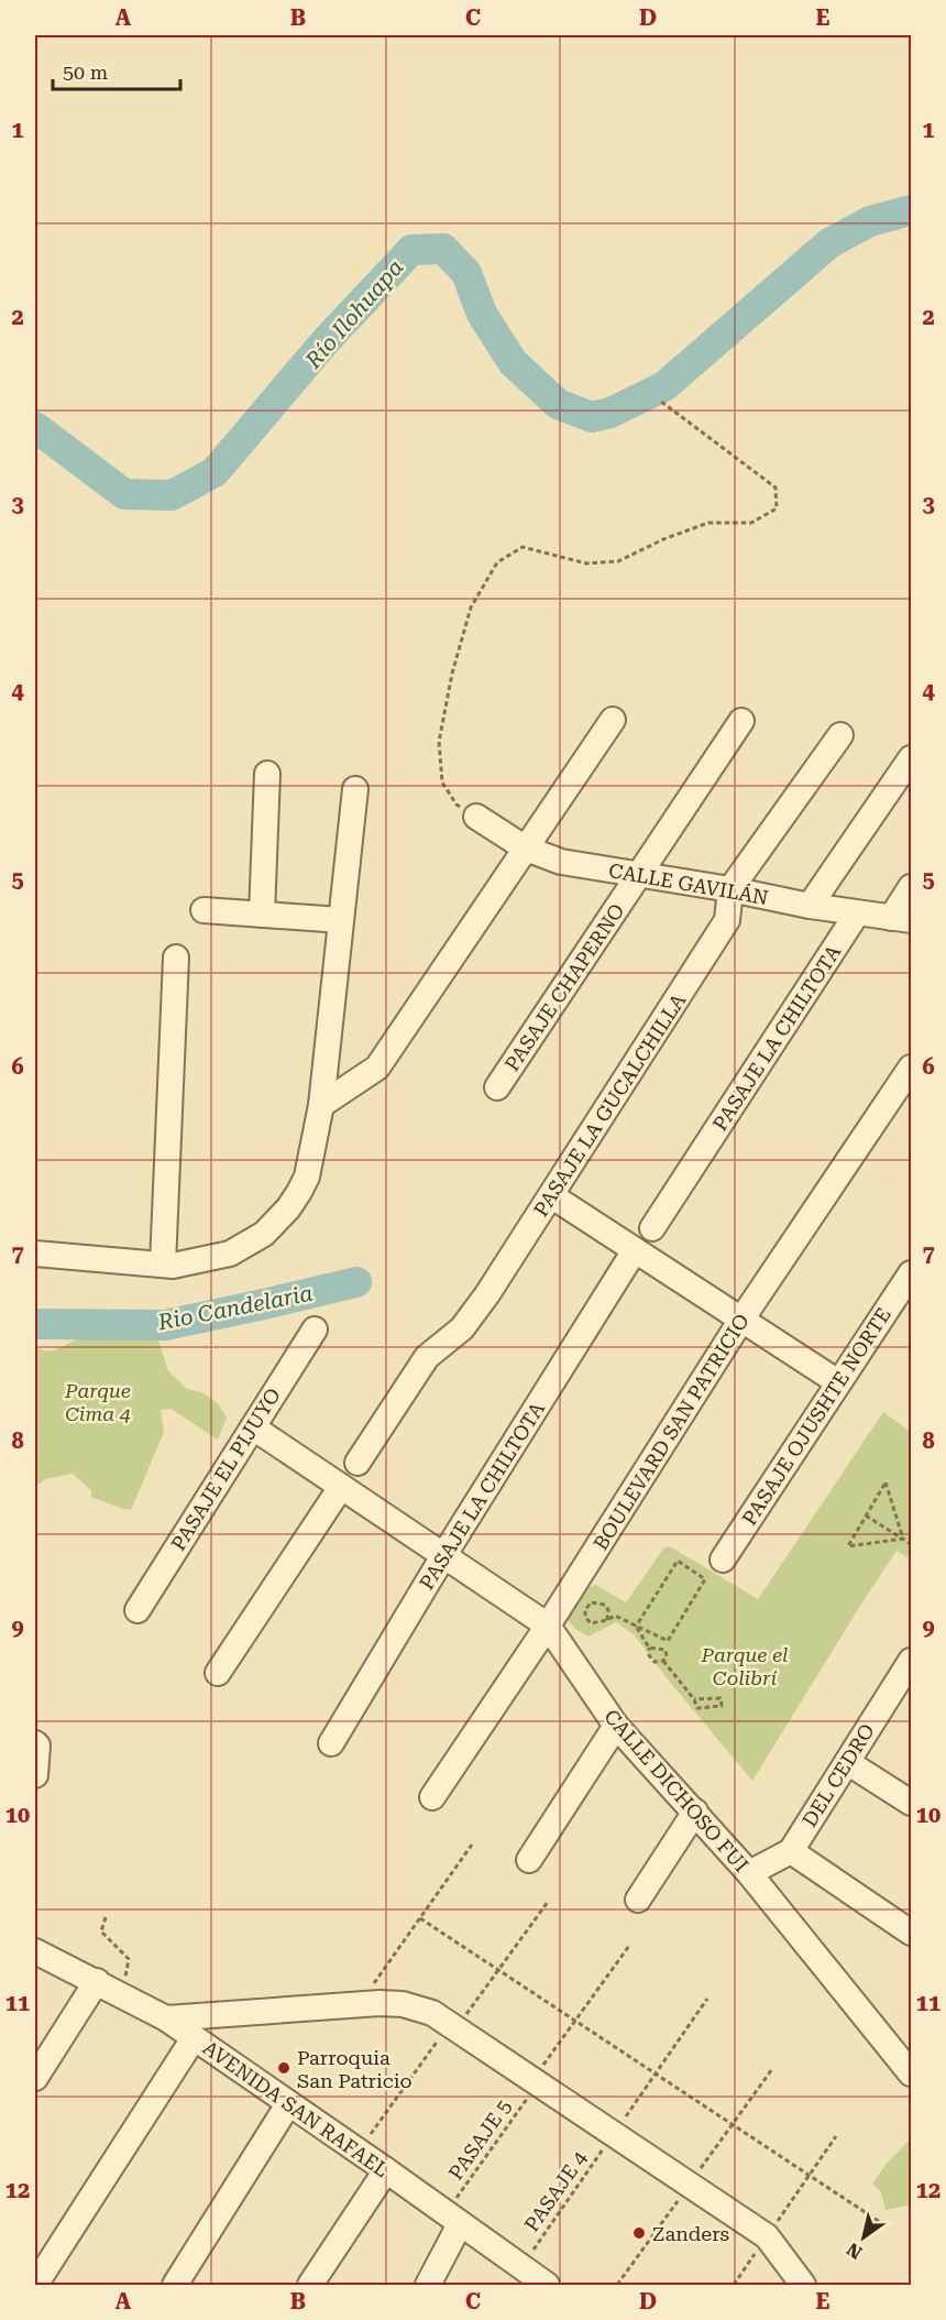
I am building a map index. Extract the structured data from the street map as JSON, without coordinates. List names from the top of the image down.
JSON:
{
  "streets": {
    "street": [
      "CALLE GAVILÁN",
      "PASAJE CHAPERNO",
      "PASAJE LA CHILTOTA",
      "PASAJE LA GUCALCHILLA",
      "PASAJE OJUSHTE NORTE",
      "BOULEVARD SAN PATRICIO",
      "PASAJE EL PIJUYO",
      "DEL CEDRO",
      "CALLE DICHOSO FUI",
      "AVENIDA SAN RAFAEL"
    ],
    "path": ["PASAJE 5", "PASAJE 4"]
  },
  "crossings": [
    ["CALLE GAVILÁN", "PASAJE CHAPERNO"],
    ["CALLE GAVILÁN", "PASAJE LA CHILTOTA"],
    ["CALLE GAVILÁN", "PASAJE LA GUCALCHILLA"],
    ["PASAJE LA CHILTOTA", "CALLE DICHOSO FUI"],
    ["BOULEVARD SAN PATRICIO", "CALLE DICHOSO FUI"],
    ["PASAJE EL PIJUYO", "CALLE DICHOSO FUI"],
    ["AVENIDA SAN RAFAEL", "PASAJE 5"],
    ["AVENIDA SAN RAFAEL", "PASAJE 4"]
  ],
  "water": ["Río Ilohuapa", "Rio Candelaria"],
  "parks": ["Parque Cima 4", "Parque el Colibrí"],
  "places": ["Parroquia San Patricio", "Zanders"],
  "scale_bar": "50 m",
  "north": "bottom left",
  "grid": {
    "columns": [
      "A",
      "B",
      "C",
      "D",
      "E"
    ],
    "rows": [
      "1",
      "2",
      "3",
      "4",
      "5",
      "6",
      "7",
      "8",
      "9",
      "10",
      "11",
      "12"
    ]
  }
}
